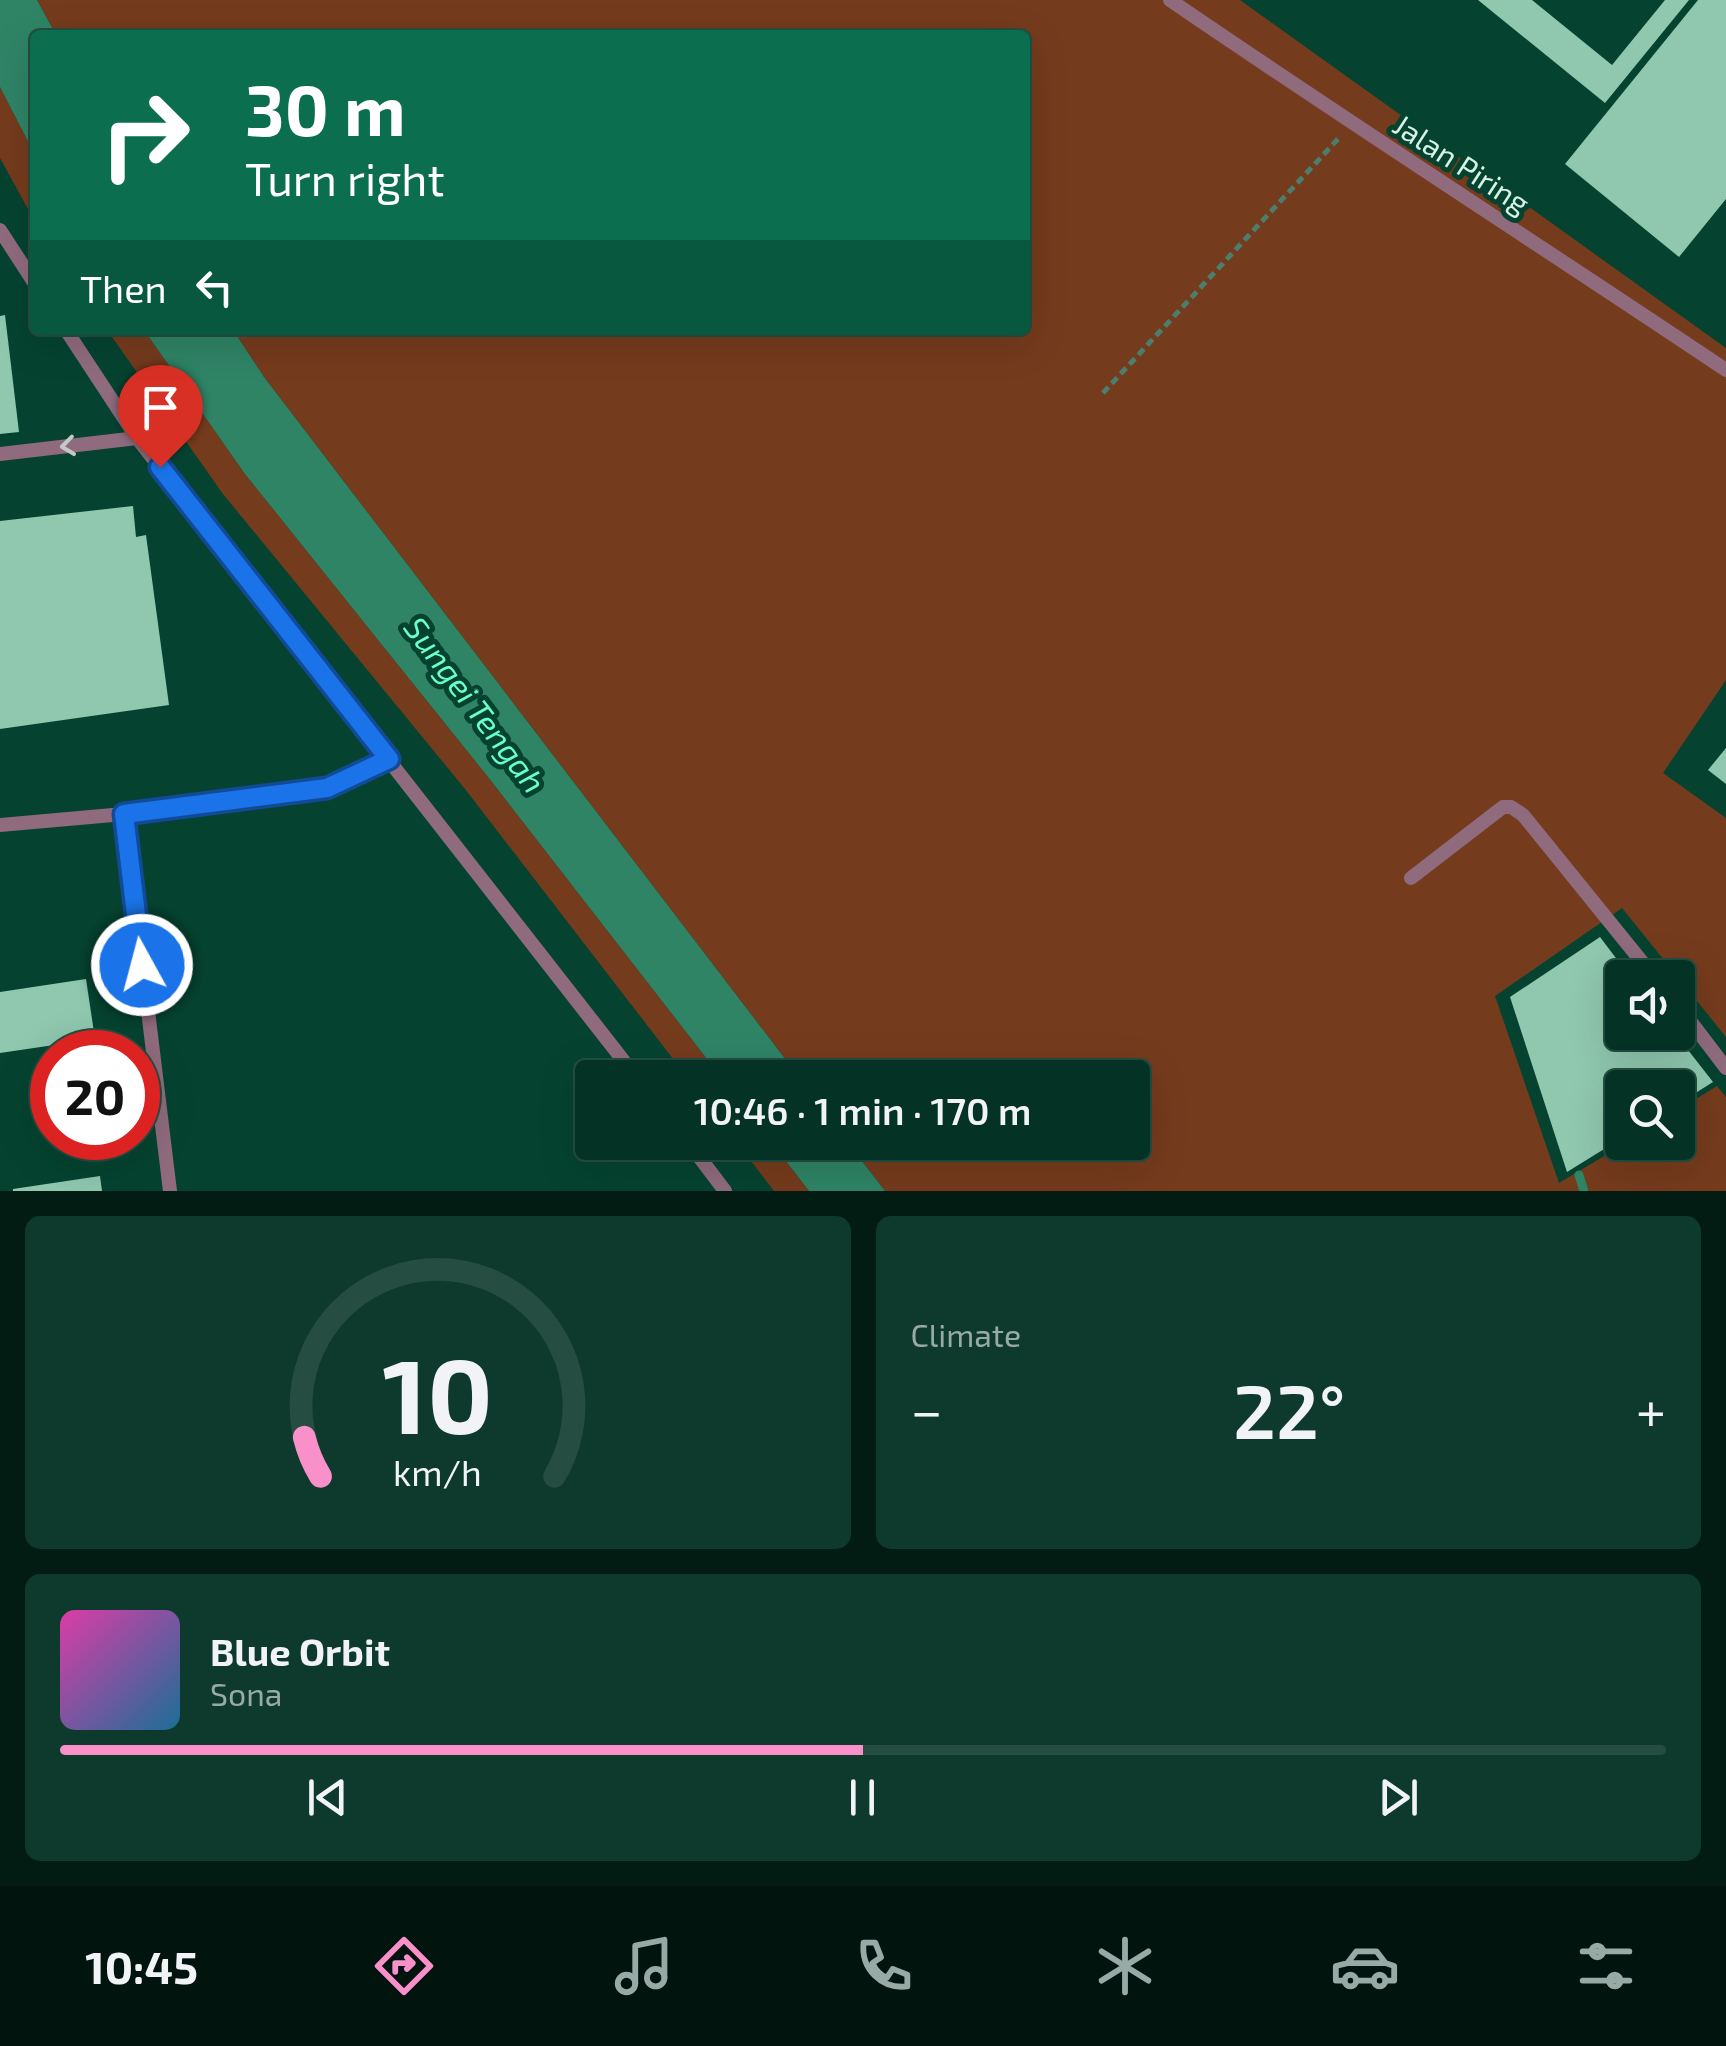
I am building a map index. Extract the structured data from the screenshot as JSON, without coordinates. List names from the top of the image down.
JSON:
{
  "streets": {
    "lane": ["Jalan Piring"]
  },
  "water": ["Sungei Tengah"],
  "page": {
    "turn": ["30 m", "Turn right"],
    "then": "Then",
    "limit": "20",
    "trip": "10:46 · 1 min · 170 m",
    "tile": "Climate",
    "heat": ["−", "22°", "+"],
    "song": ["Blue Orbit", "Sona"],
    "tabs": "10:45",
    "gauge": ["10", "km/h"]
  }
}
